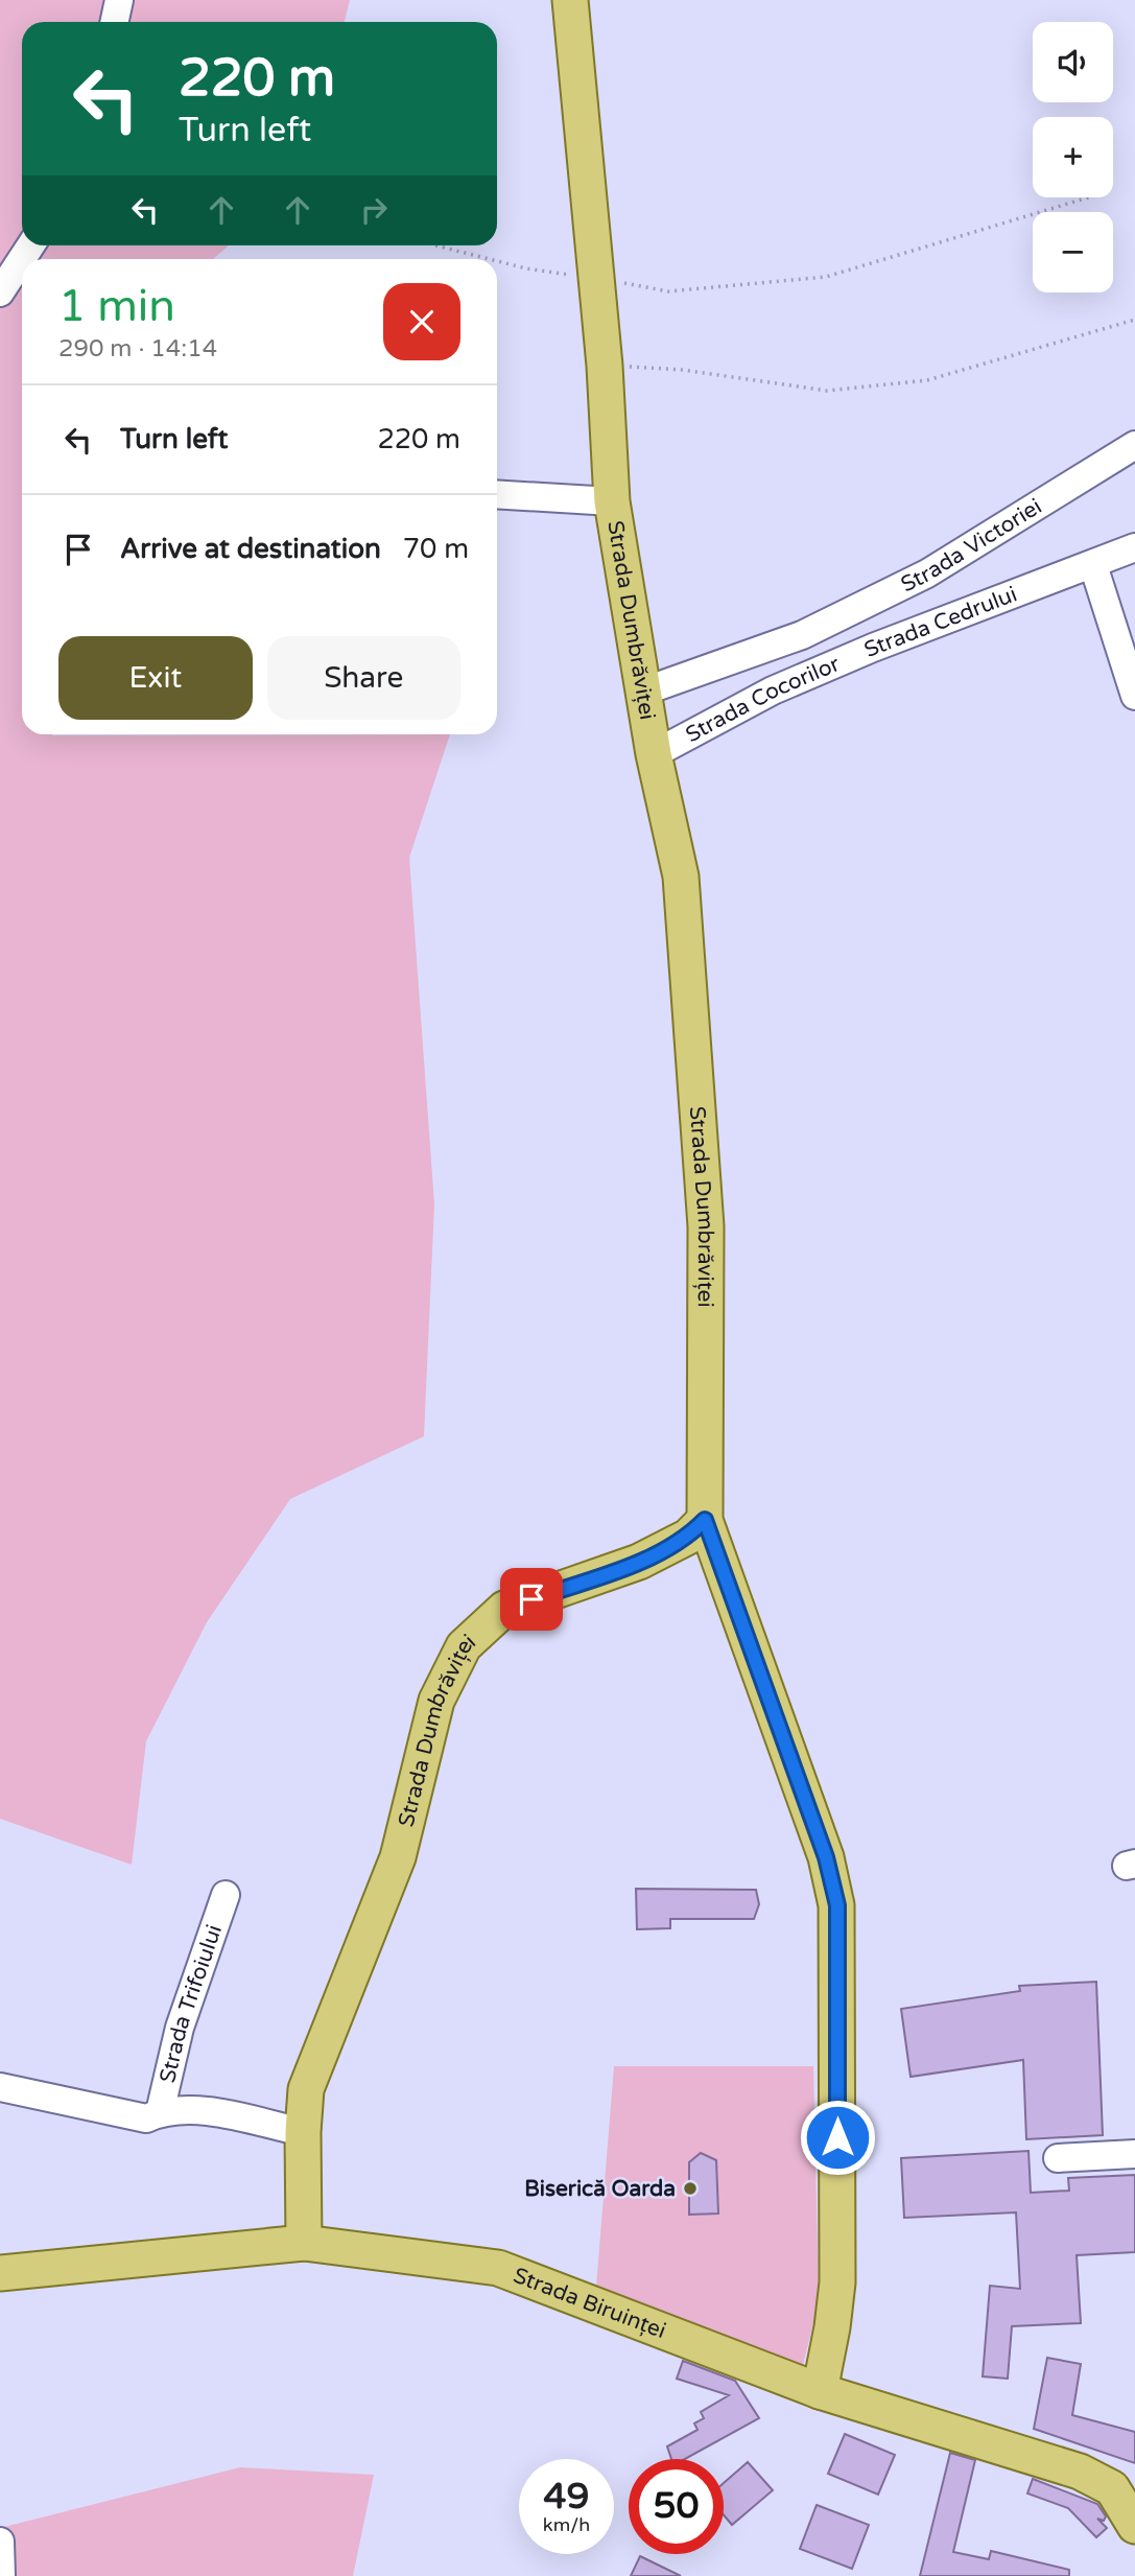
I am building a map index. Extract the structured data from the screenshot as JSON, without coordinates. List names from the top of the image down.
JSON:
{
  "streets": {
    "main road": ["Strada Dumbrăviței", "Strada Biruinței"],
    "street": [
      "Strada Victoriei",
      "Strada Cedrului",
      "Strada Cocorilor",
      "Strada Trifoiului"
    ]
  },
  "crossings": [
    ["Strada Victoriei", "Strada Cedrului"],
    ["Strada Victoriei", "Strada Cocorilor"],
    ["Strada Cedrului", "Strada Cocorilor"],
    ["Strada Dumbrăviței", "Strada Cocorilor"],
    ["Strada Dumbrăviței", "Strada Trifoiului"],
    ["Strada Dumbrăviței", "Strada Biruinței"]
  ],
  "places": ["Biserică Oarda"],
  "page": {
    "map_buttons": ["+", "−"],
    "turn": ["220 m", "Turn left"],
    "heading": ["1 min", "290 m · 14:14"],
    "list": [
      {
        "name": "Turn left",
        "value": "220 m"
      },
      {
        "name": "Arrive at destination",
        "value": "70 m"
      }
    ],
    "buttons": ["Exit", "Share"],
    "speed": "49 km/h",
    "limit": "50"
  }
}
